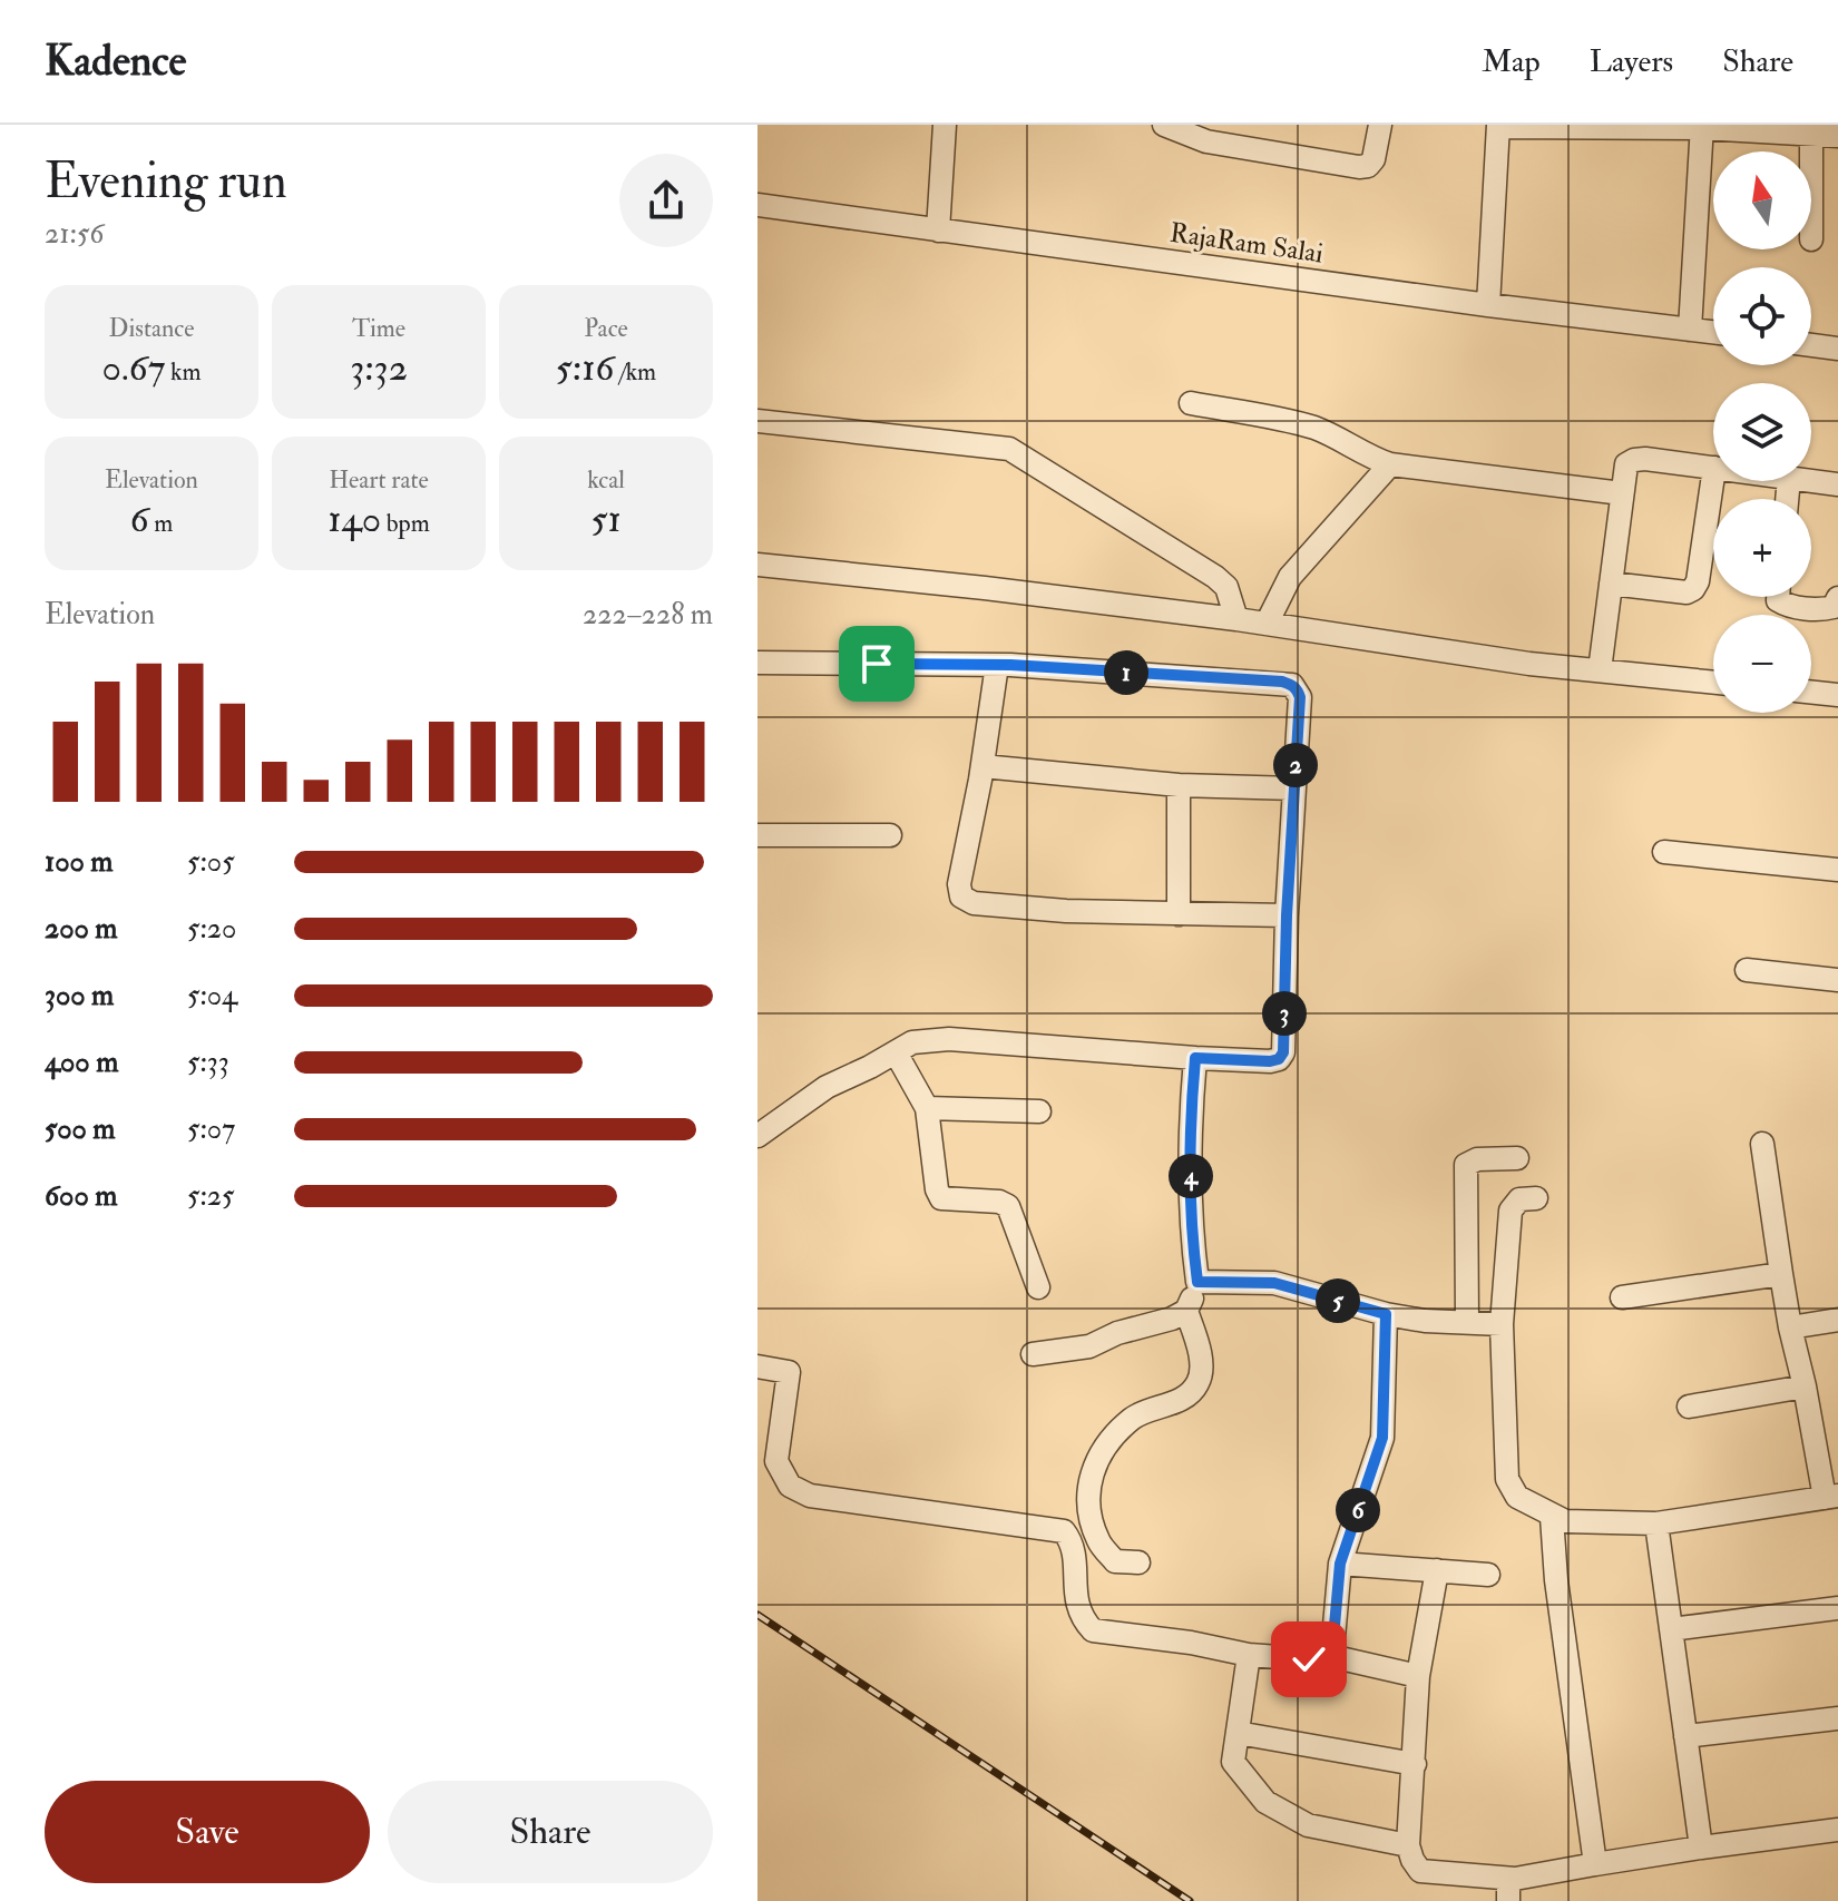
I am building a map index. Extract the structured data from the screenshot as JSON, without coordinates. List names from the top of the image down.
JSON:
{
  "streets": {
    "street": ["RajaRam Salai"]
  },
  "north": "top",
  "page": {
    "header": "Kadence",
    "nav": ["Map", "Layers", "Share"],
    "heading": ["Evening run", "21:56"],
    "map_buttons": ["+", "−"],
    "stats": [
      ["Distance", "0.67 km"],
      ["Time", "3:32"],
      ["Pace", "5:16 /km"],
      ["Elevation", "6 m"],
      ["Heart rate", "140 bpm"],
      ["kcal", "51"]
    ],
    "chart": ["Elevation", "222–228 m"],
    "pins": [
      "1",
      "2",
      "3",
      "4",
      "5",
      "6"
    ],
    "list": [
      {
        "name": "100 m",
        "note": "5:05"
      },
      {
        "name": "200 m",
        "note": "5:20"
      },
      {
        "name": "300 m",
        "note": "5:04"
      },
      {
        "name": "400 m",
        "note": "5:33"
      },
      {
        "name": "500 m",
        "note": "5:07"
      },
      {
        "name": "600 m",
        "note": "5:25"
      }
    ],
    "buttons": ["Save", "Share"]
  }
}
